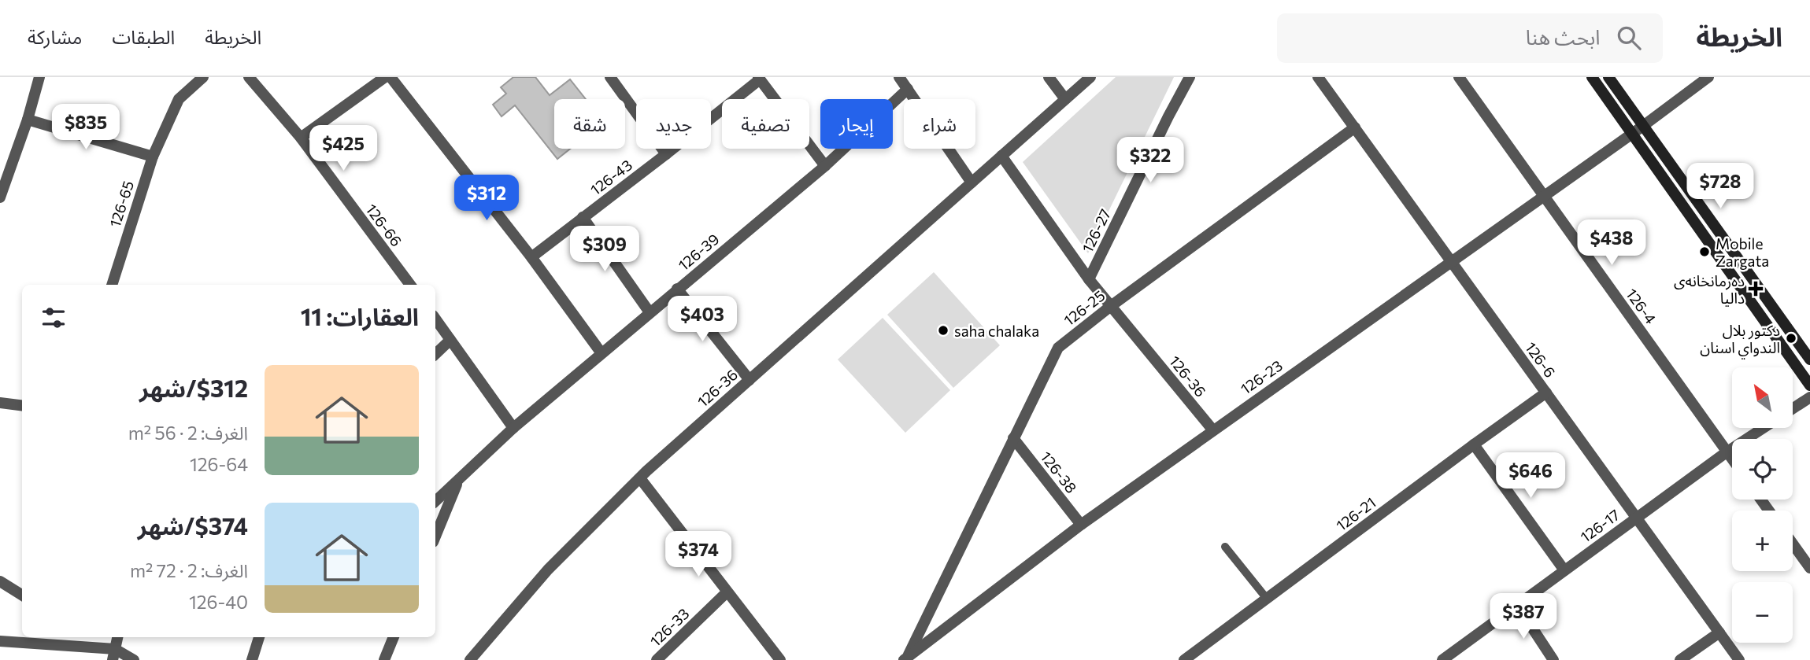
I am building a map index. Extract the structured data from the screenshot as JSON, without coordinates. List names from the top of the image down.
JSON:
{
  "streets": {
    "street": [
      "126-43",
      "126-65",
      "126-66",
      "126-27",
      "126-39",
      "126-4",
      "126-25",
      "126-6",
      "126-36",
      "126-23",
      "126-38",
      "126-21",
      "126-17",
      "126-33"
    ]
  },
  "crossings": [
    ["126-27", "126-36"],
    ["126-4", "126-23"],
    ["126-4", "126-17"],
    ["126-25", "126-6"],
    ["126-25", "126-36"],
    ["126-25", "126-23"],
    ["126-25", "126-38"],
    ["126-6", "126-23"],
    ["126-6", "126-21"],
    ["126-6", "126-17"],
    ["126-36", "126-23"],
    ["126-23", "126-38"]
  ],
  "places": {
    "other": ["Mobile Zargata", "saha chalaka", "دكتور بلال الندواي اسنان"],
    "health": ["دەرمانخانەی دالیا"]
  },
  "north": "top left",
  "page": {
    "header": "الخريطة",
    "search": "ابحث هنا",
    "nav": ["الخريطة", "الطبقات", "مشاركة"],
    "chip": [
      "شراء",
      "إيجار",
      "تصفية",
      "جديد",
      "شقة"
    ],
    "price": [
      "$835",
      "$425",
      "$322",
      "$728",
      "$312",
      "$438",
      "$309",
      "$403",
      "$646",
      "$374",
      "$387"
    ],
    "heading": "العقارات: 11",
    "list": [
      {
        "name": "$312/شهر",
        "note": "الغرف: 2 · 56 m² · 126-64"
      },
      {
        "name": "$374/شهر",
        "note": "الغرف: 2 · 72 m² · 126-40"
      }
    ],
    "map_buttons": ["+", "−"]
  }
}
